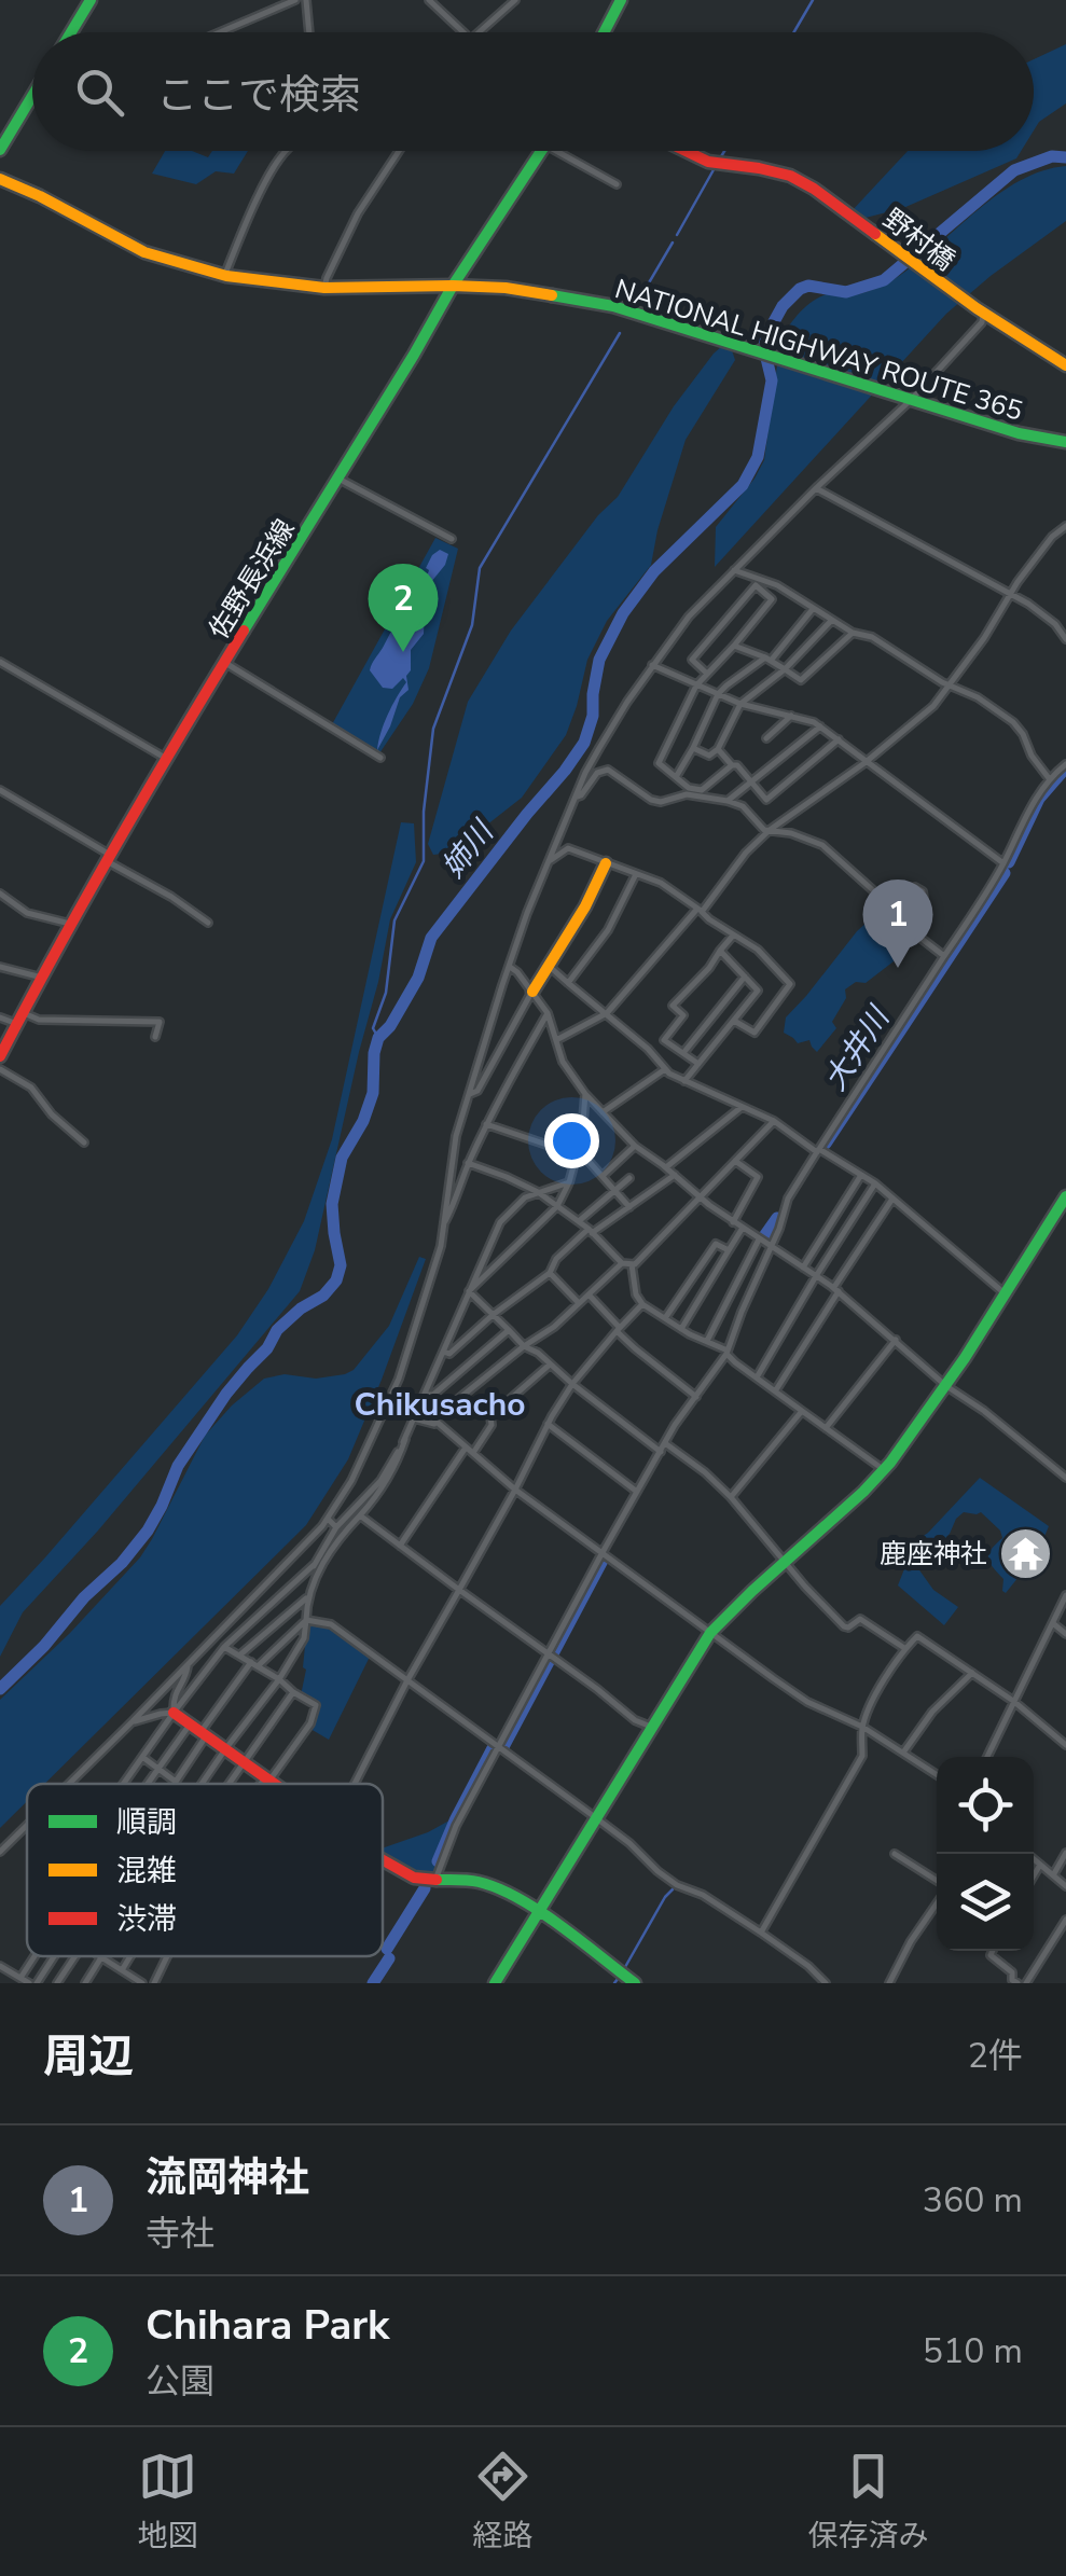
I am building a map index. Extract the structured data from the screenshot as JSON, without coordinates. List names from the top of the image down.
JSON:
{
  "streets": {
    "main road": ["野村橋", "NATIONAL HIGHWAY ROUTE 365", "佐野長浜線"]
  },
  "crossings": [
    ["NATIONAL HIGHWAY ROUTE 365", "佐野長浜線"]
  ],
  "districts": ["Chikusacho"],
  "water": ["姉川", "大井川"],
  "places": {
    "temple": ["鹿座神社"]
  },
  "legend": ["順調", "混雑", "渋滞"],
  "page": {
    "search": "ここで検索",
    "pins": ["2", "1"],
    "heading": ["周辺", "2件"],
    "list": [
      {
        "mark": "1",
        "name": "流岡神社",
        "note": "寺社",
        "value": "360 m"
      },
      {
        "mark": "2",
        "name": "Chihara Park",
        "note": "公園",
        "value": "510 m"
      }
    ],
    "nav": ["地図", "経路", "保存済み"]
  }
}
